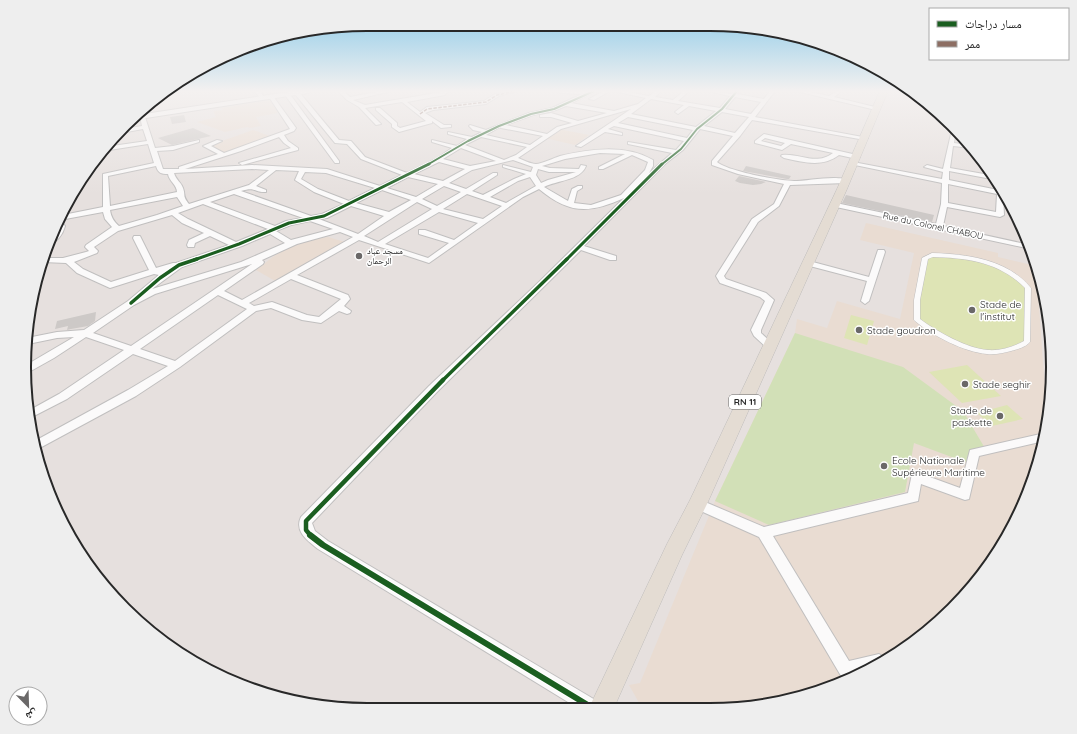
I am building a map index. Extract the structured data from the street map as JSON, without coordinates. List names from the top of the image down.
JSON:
{
  "streets": {
    "main road": ["RN 11"],
    "street": ["Rue du Colonel CHABOU"]
  },
  "crossings": [
    ["Rue du Colonel CHABOU", "RN 11"]
  ],
  "places": [
    "مسجد عباد الرحمان",
    "Stade de l'institut",
    "Stade goudron",
    "Stade seghir",
    "Stade de paskette",
    "Ecole Nationale Supérieure Maritime"
  ],
  "legend": ["مسار دراجات", "ممر"],
  "north": "bottom right"
}
